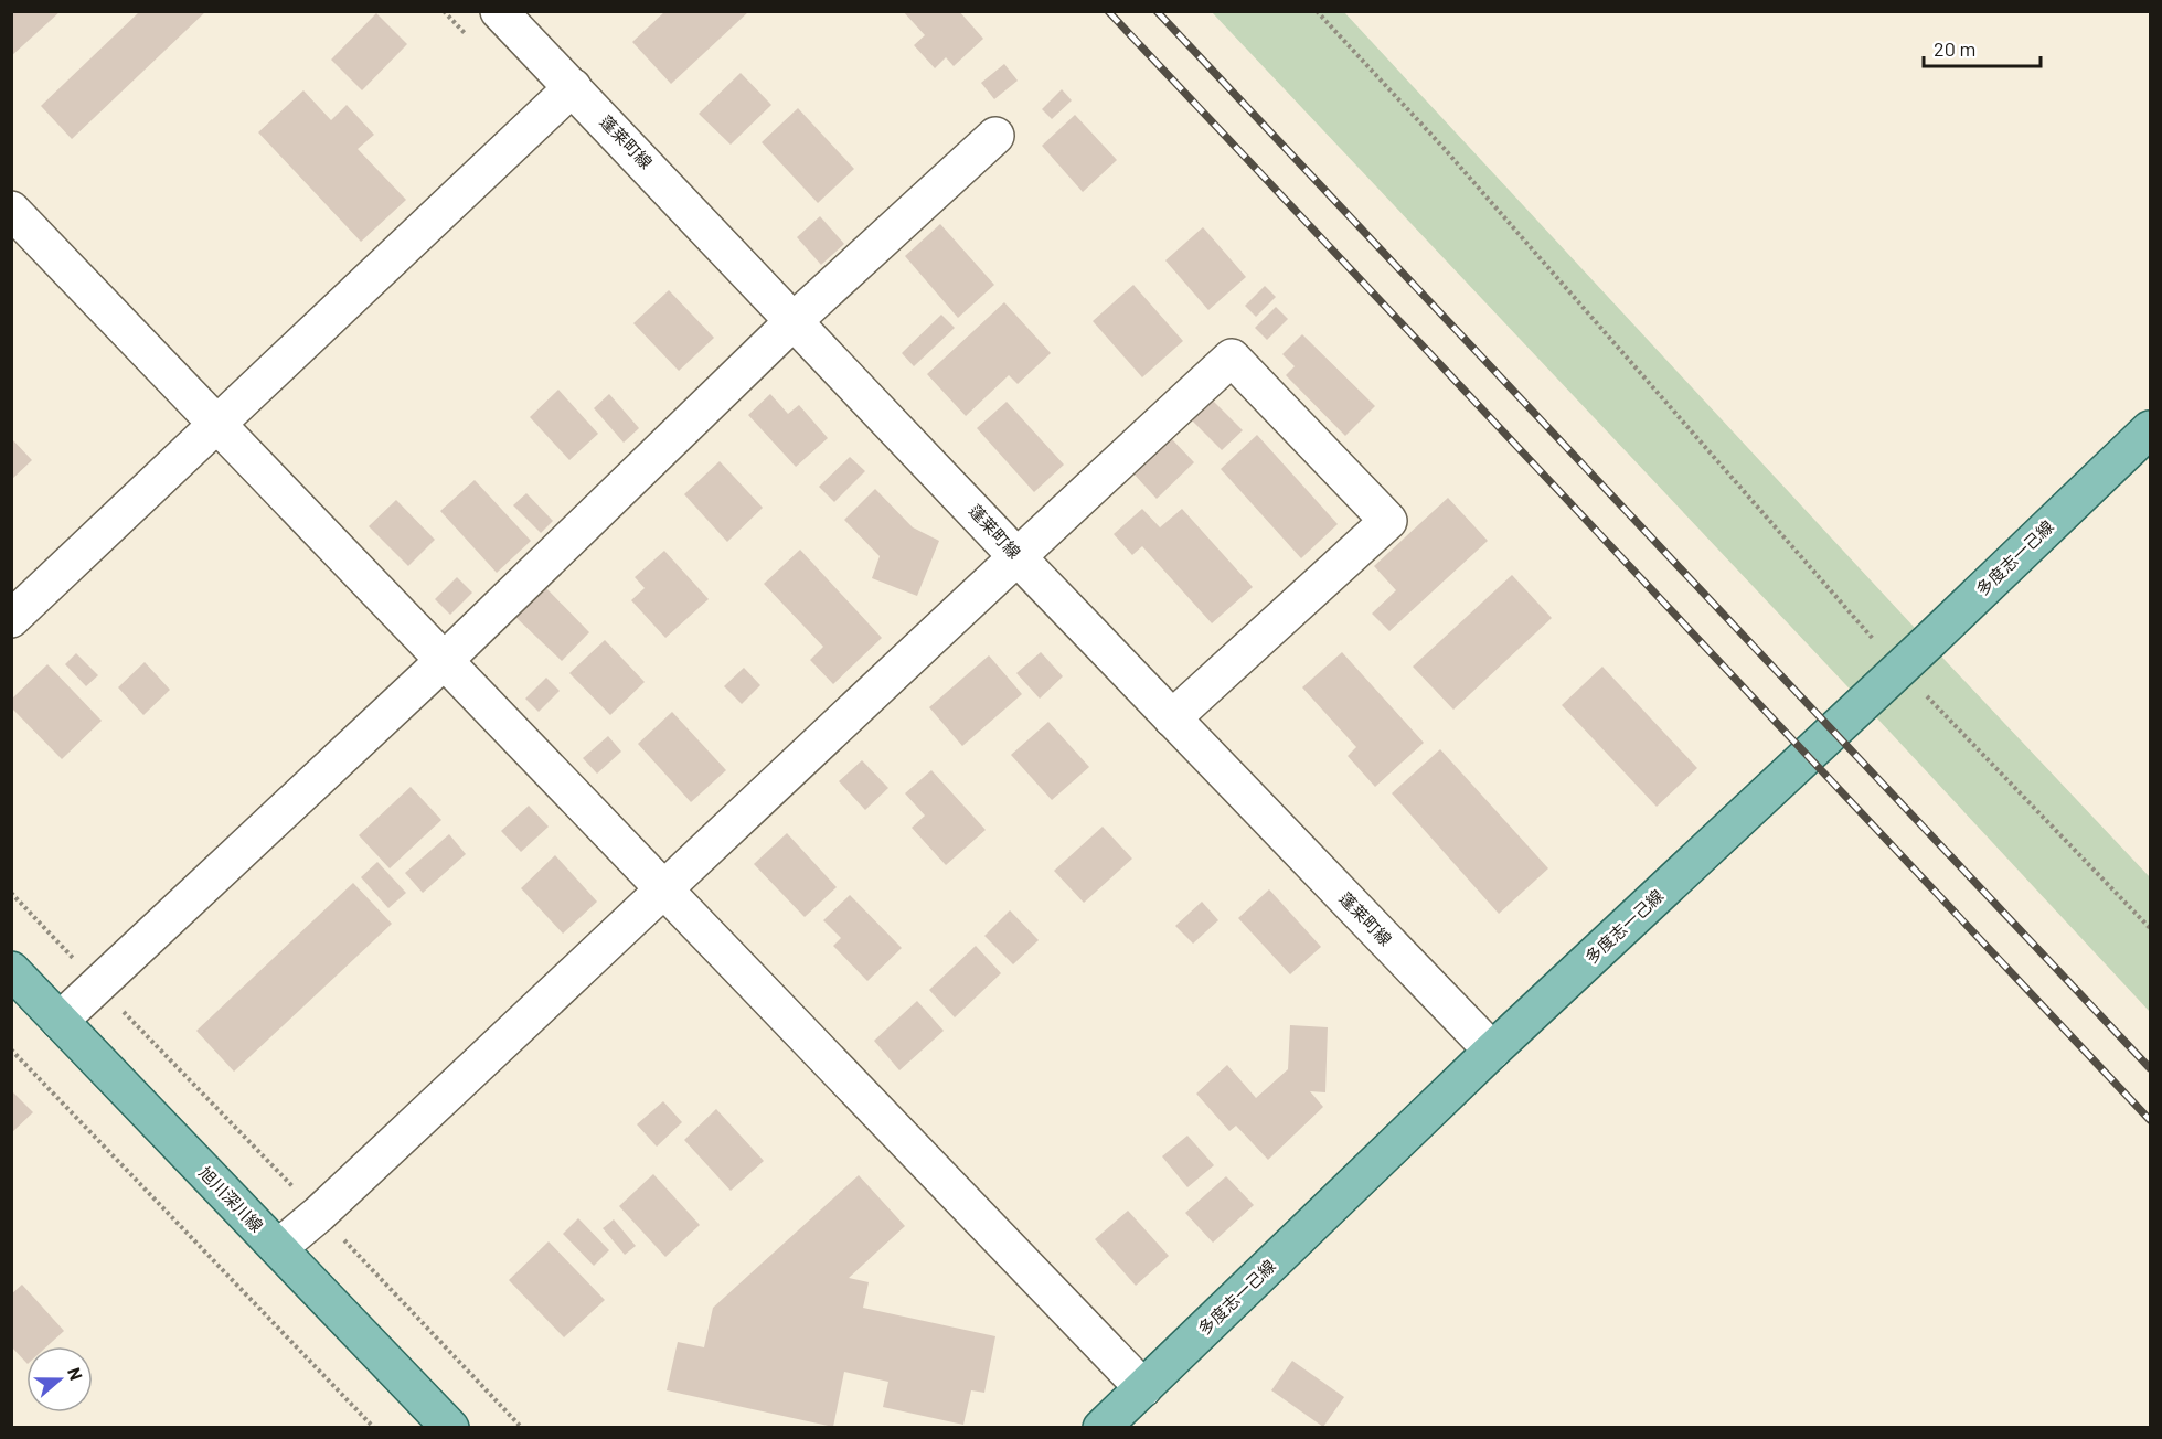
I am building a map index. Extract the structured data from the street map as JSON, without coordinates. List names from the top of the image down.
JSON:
{
  "streets": {
    "main road": ["多度志一己線", "旭川深川線"],
    "street": ["蓬莱町線"]
  },
  "crossings": [
    ["蓬莱町線", "多度志一己線"]
  ],
  "scale_bar": "20 m",
  "north": "right"
}
